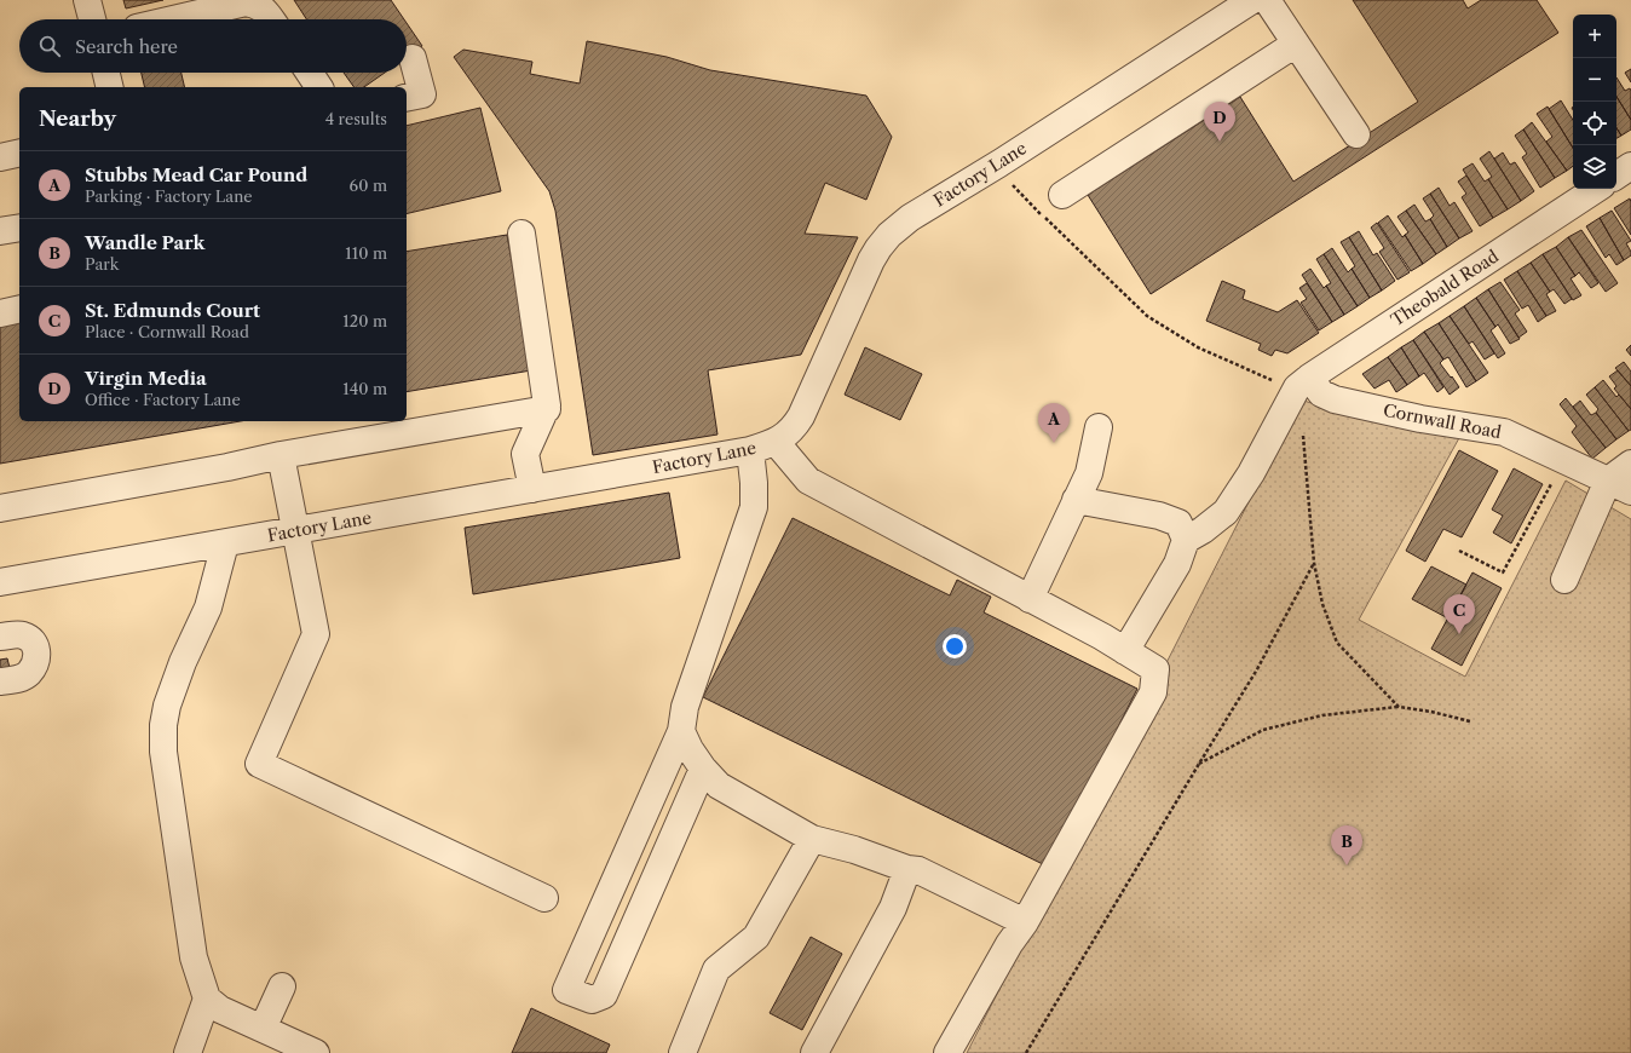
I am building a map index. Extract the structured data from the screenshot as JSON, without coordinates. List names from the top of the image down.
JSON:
{
  "streets": {
    "street": ["Factory Lane", "Theobald Road", "Cornwall Road"]
  },
  "crossings": [
    ["Theobald Road", "Cornwall Road"]
  ],
  "page": {
    "map_buttons": ["+", "−"],
    "search": "Search here",
    "heading": ["Nearby", "4 results"],
    "pins": [
      "D",
      "A",
      "C",
      "B"
    ],
    "list": [
      {
        "mark": "A",
        "name": "Stubbs Mead Car Pound",
        "note": "Parking · Factory Lane",
        "value": "60 m"
      },
      {
        "mark": "B",
        "name": "Wandle Park",
        "note": "Park",
        "value": "110 m"
      },
      {
        "mark": "C",
        "name": "St. Edmunds Court",
        "note": "Place · Cornwall Road",
        "value": "120 m"
      },
      {
        "mark": "D",
        "name": "Virgin Media",
        "note": "Office · Factory Lane",
        "value": "140 m"
      }
    ]
  }
}
